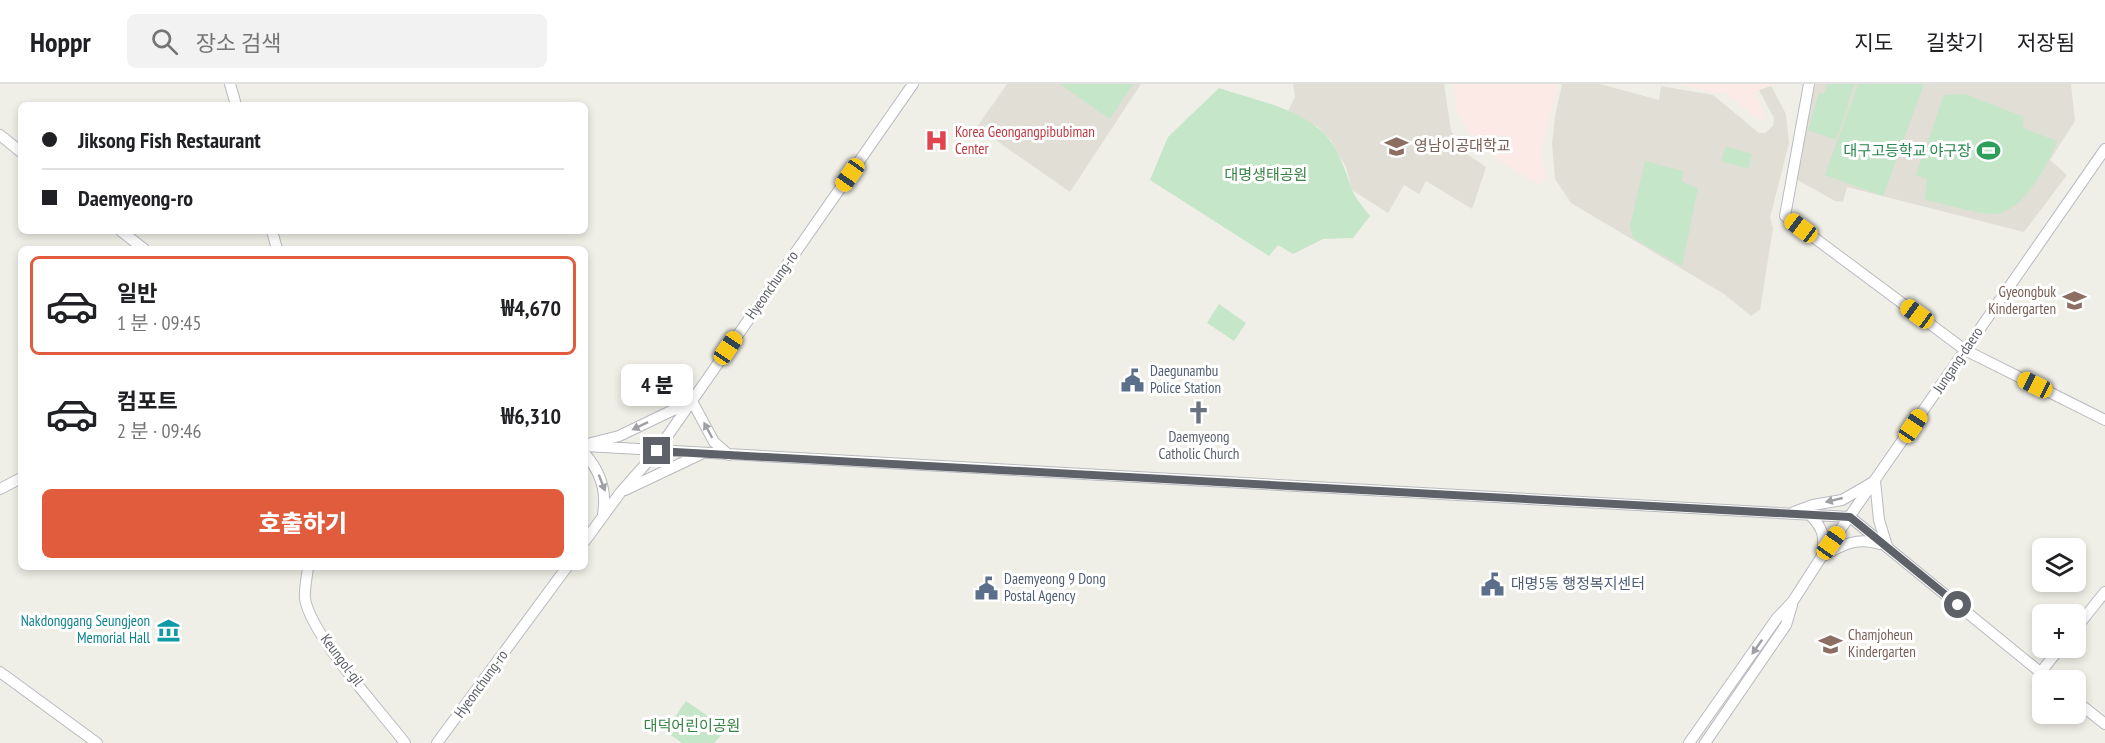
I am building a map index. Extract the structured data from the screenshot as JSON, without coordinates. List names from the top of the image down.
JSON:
{
  "streets": {
    "main road": ["Hyeonchung-ro", "Jungang-daero", "Keungol-gil"]
  },
  "parks": ["대명생태공원", "대덕어린이공원"],
  "places": {
    "hospital": ["Korea Geongangpibubiman Center"],
    "school or university": ["영남이공대학교", "Gyeongbuk Kindergarten", "Chamjoheun Kindergarten"],
    "sports": ["대구고등학교 야구장"],
    "public building": ["Daegunambu Police Station", "대명5동 행정복지센터", "Daemyeong 9 Dong Postal Agency"],
    "church": ["Daemyeong Catholic Church"],
    "museum": ["Nakdonggang Seungjeon Memorial Hall"]
  },
  "page": {
    "header": "Hoppr",
    "search": "장소 검색",
    "nav": ["지도", "길찾기", "저장됨"],
    "banner": ["Jiksong Fish Restaurant", "Daemyeong-ro"],
    "list": [
      {
        "name": "일반",
        "note": "1 분 · 09:45",
        "value": "₩4,670"
      },
      {
        "name": "컴포트",
        "note": "2 분 · 09:46",
        "value": "₩6,310"
      }
    ],
    "bubble": "4 분",
    "buttons": "호출하기",
    "map_buttons": ["+", "−"]
  }
}
